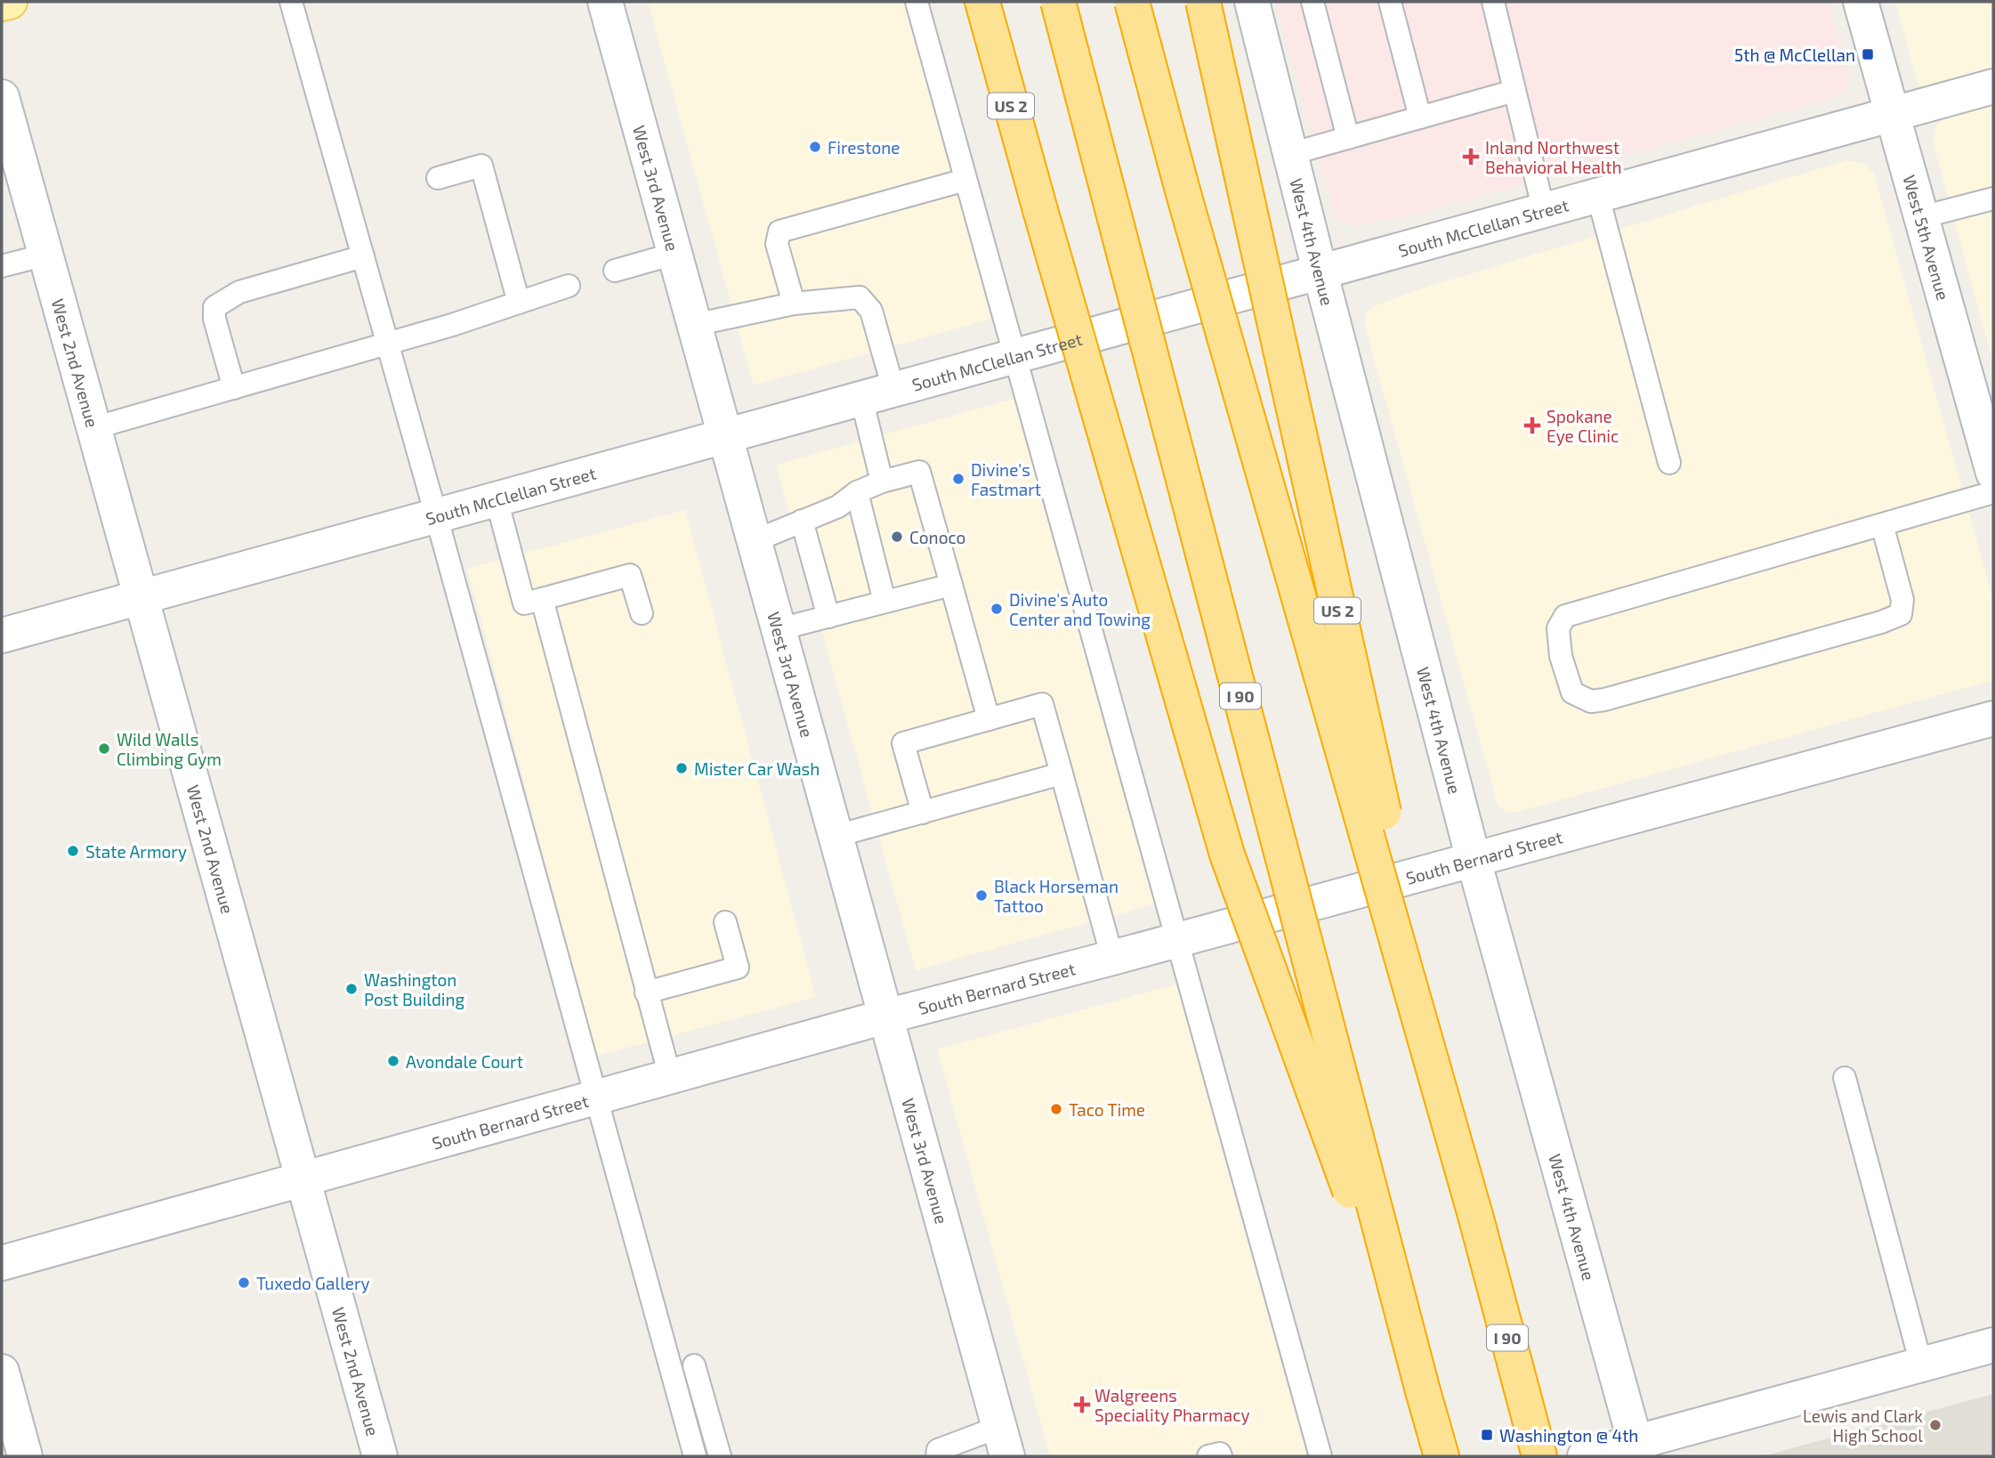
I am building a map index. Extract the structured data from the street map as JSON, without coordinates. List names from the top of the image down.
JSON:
{
  "streets": {
    "highway": ["US 2", "I 90"],
    "street": [
      "West 3rd Avenue",
      "South McClellan Street",
      "West 5th Avenue",
      "West 4th Avenue",
      "West 2nd Avenue",
      "South Bernard Street"
    ]
  },
  "crossings": [
    ["US 2", "I 90"],
    ["West 3rd Avenue", "South McClellan Street"],
    ["West 3rd Avenue", "South Bernard Street"],
    ["South McClellan Street", "West 5th Avenue"],
    ["South McClellan Street", "West 4th Avenue"],
    ["South McClellan Street", "West 2nd Avenue"],
    ["West 4th Avenue", "South Bernard Street"],
    ["West 2nd Avenue", "South Bernard Street"]
  ],
  "places": {
    "transit": ["5th @ McClellan", "Washington @ 4th"],
    "other": [
      "Firestone",
      "Divine's Fastmart",
      "Conoco",
      "Divine's Auto Center and Towing",
      "Wild Walls Climbing Gym",
      "Mister Car Wash",
      "State Armory",
      "Black Horseman Tattoo",
      "Washington Post Building",
      "Avondale Court",
      "Taco Time",
      "Tuxedo Gallery",
      "Lewis and Clark High School"
    ],
    "health": ["Inland Northwest Behavioral Health", "Spokane Eye Clinic", "Walgreens Speciality Pharmacy"]
  }
}
